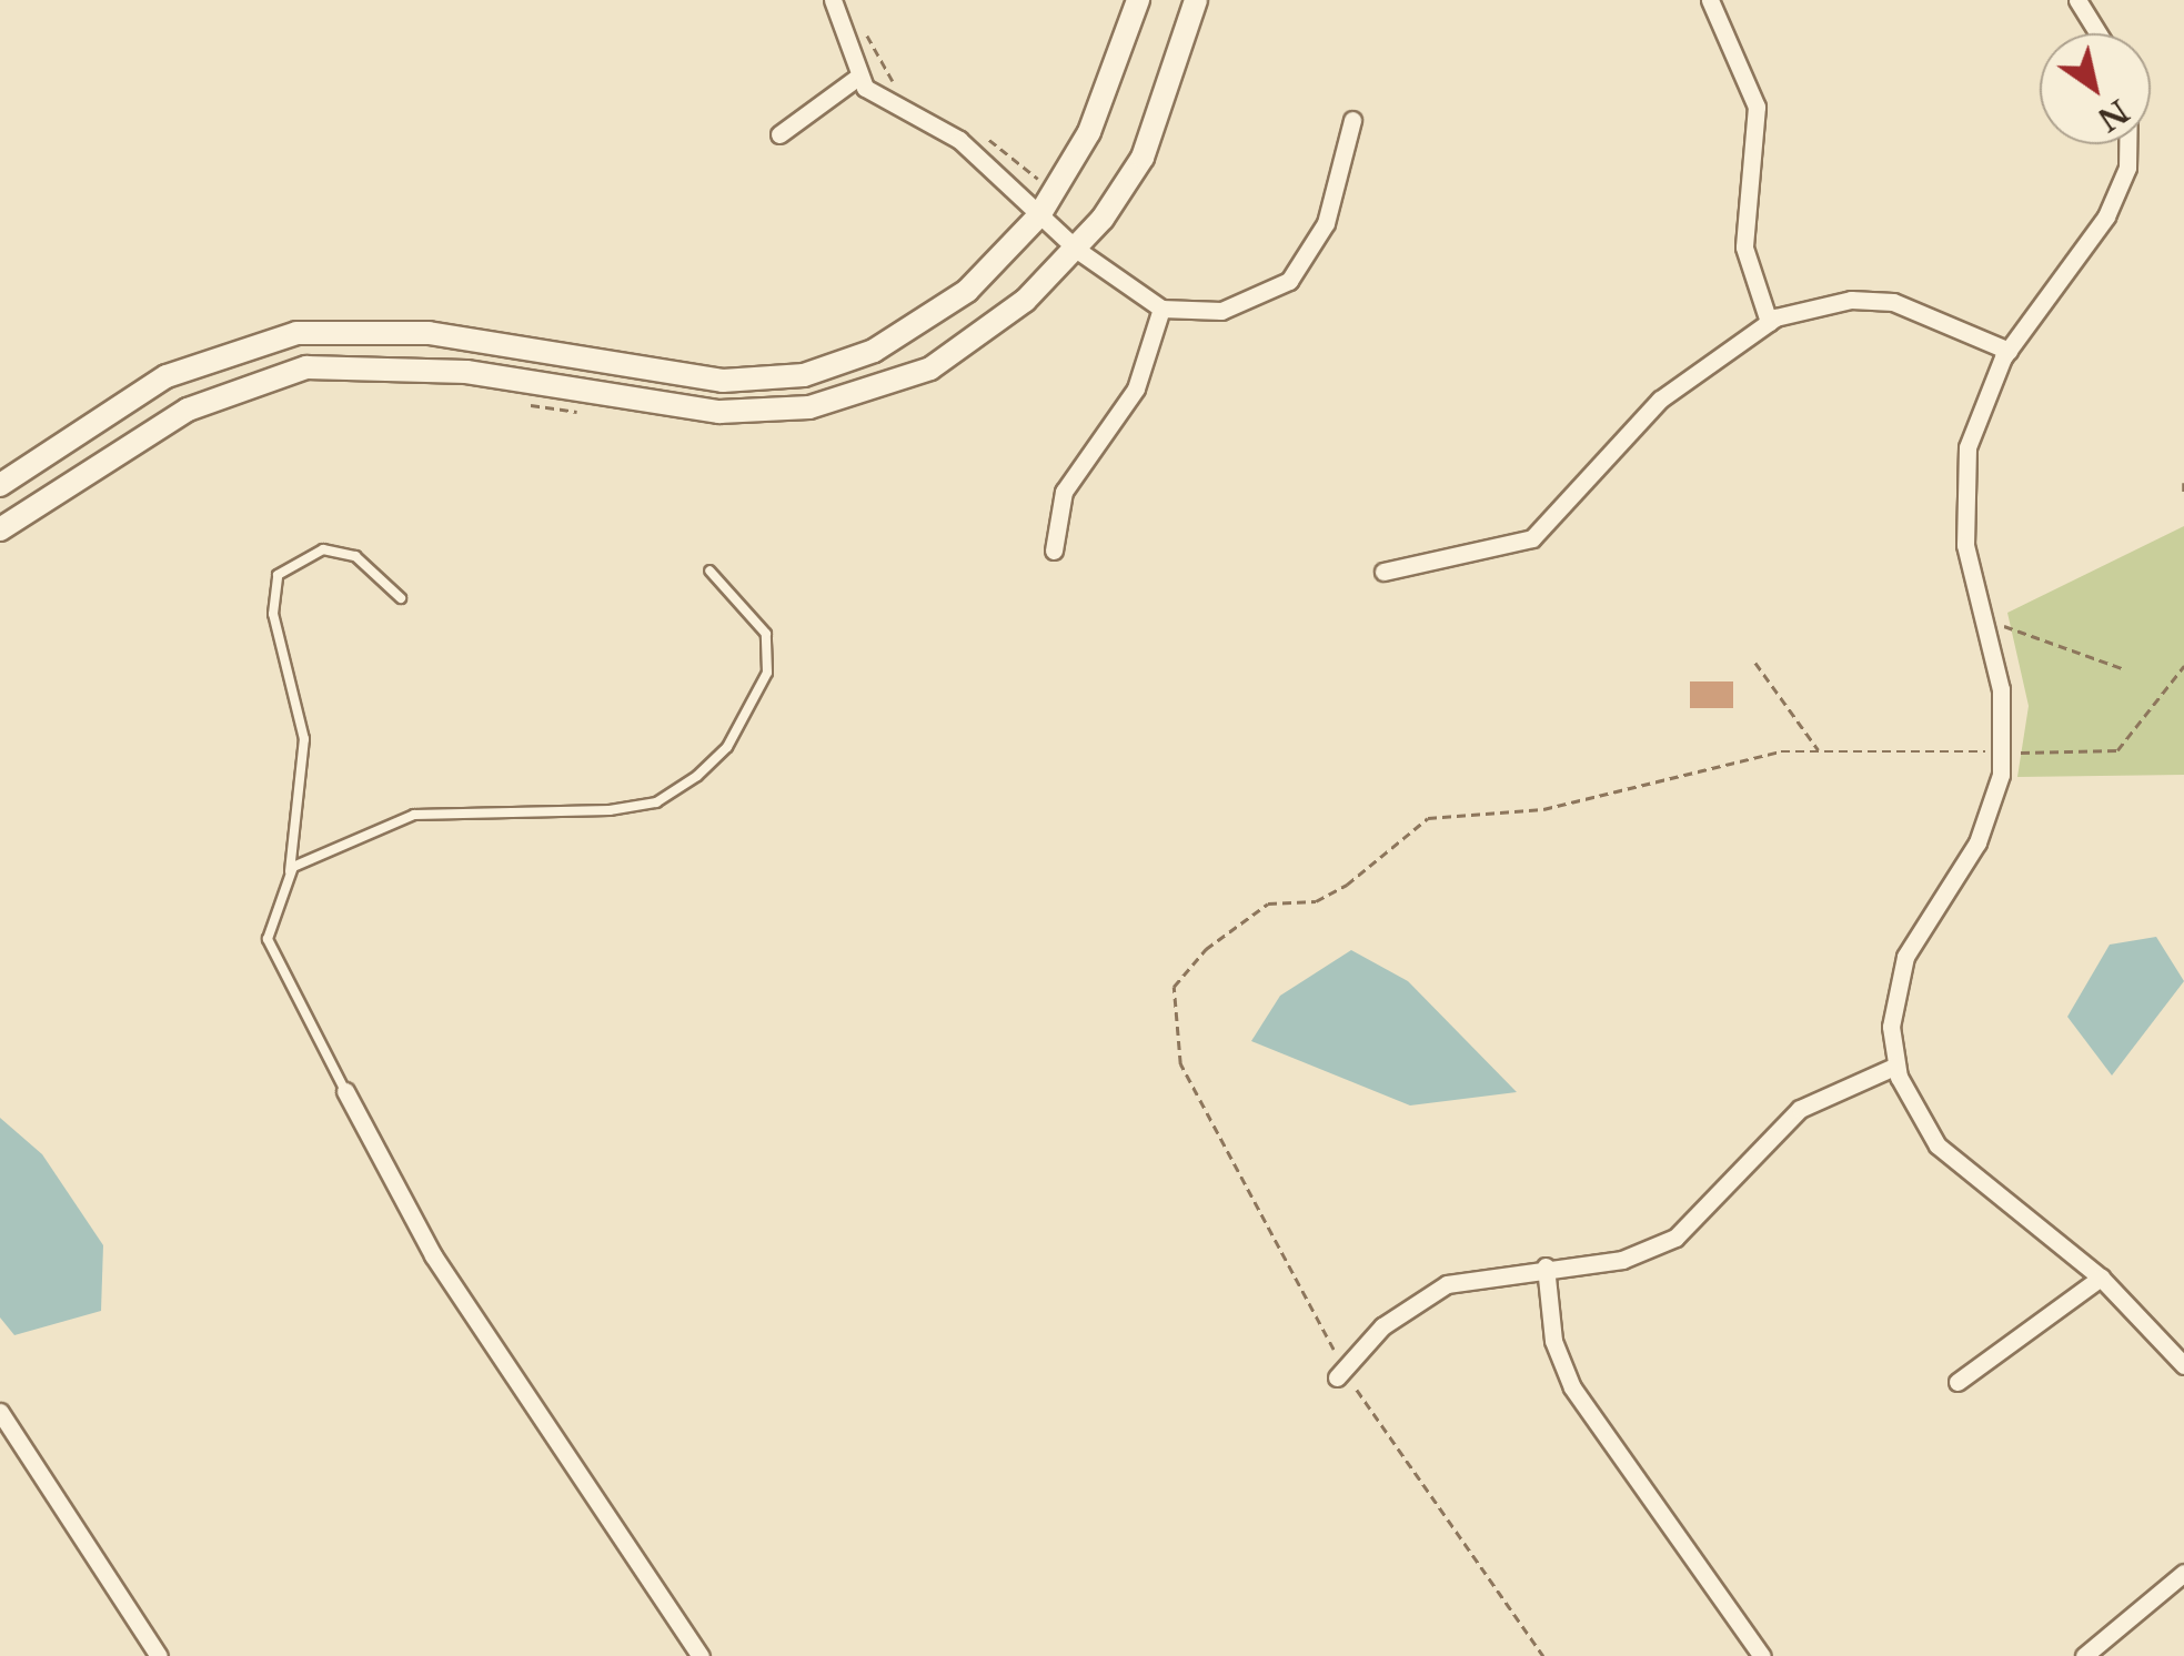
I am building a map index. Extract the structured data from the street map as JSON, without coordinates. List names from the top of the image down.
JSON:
{
  "north": "bottom right"
}
